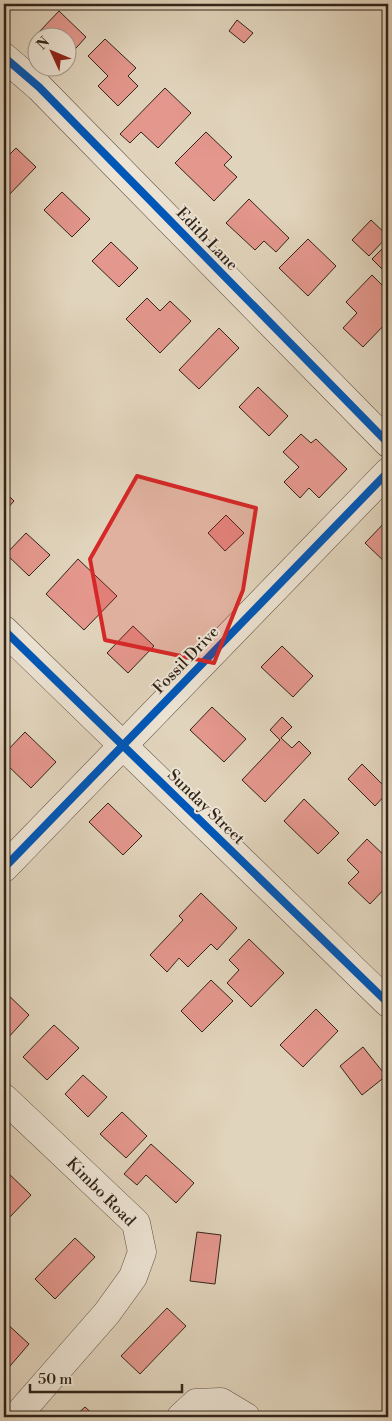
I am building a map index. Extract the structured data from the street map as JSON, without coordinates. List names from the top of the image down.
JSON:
{
  "streets": {
    "street": [
      "Edith Lane",
      "Fossil Drive",
      "Sunday Street",
      "Kimbo Road"
    ]
  },
  "crossings": [
    ["Fossil Drive", "Sunday Street"]
  ],
  "scale_bar": "50 m",
  "north": "top left"
}
